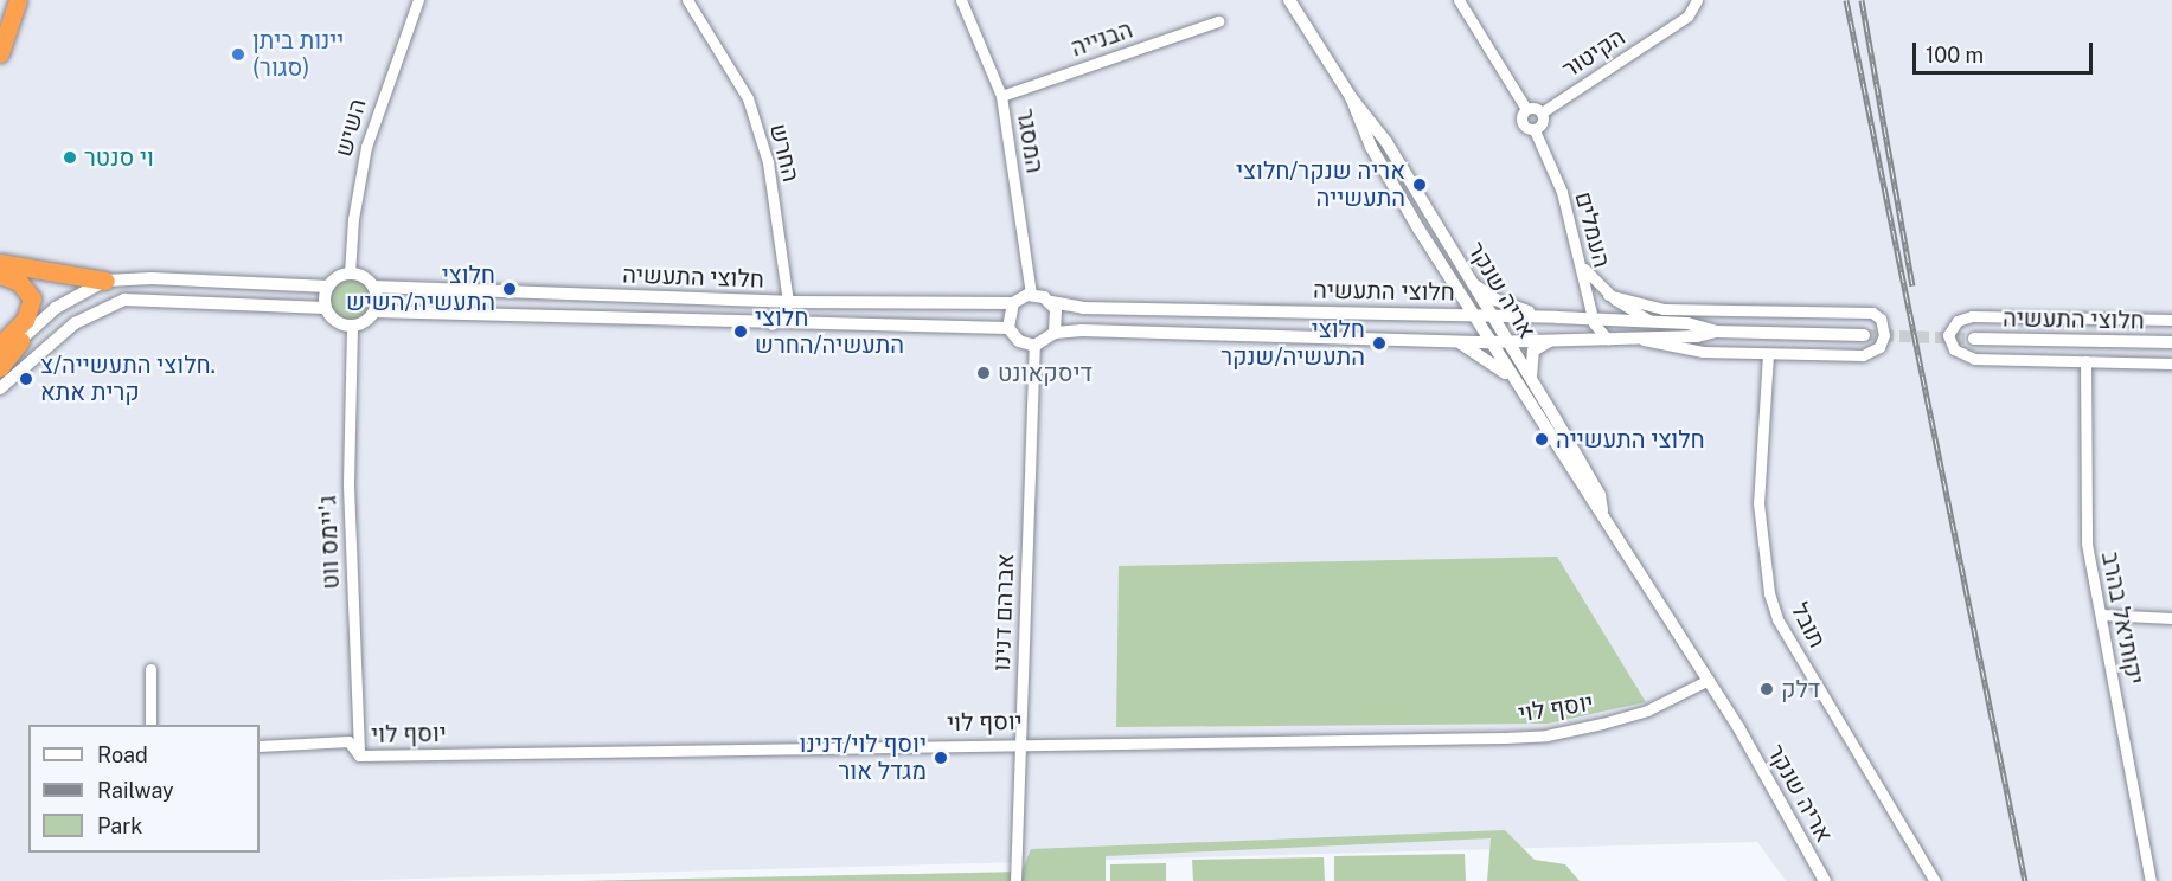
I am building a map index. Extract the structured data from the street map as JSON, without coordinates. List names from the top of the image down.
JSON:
{
  "streets": {
    "street": [
      "הבנייה",
      "הקיטור",
      "השיש",
      "המסגר",
      "החרש",
      "העמלים",
      "חלוצי התעשיה",
      "אריה שנקר",
      "ג'יימס ווט",
      "אברהם דנינו",
      "יקותיאל בהרב",
      "תובל",
      "יוסף לוי"
    ]
  },
  "crossings": [
    ["הבנייה", "המסגר"],
    ["השיש", "חלוצי התעשיה"],
    ["השיש", "ג'יימס ווט"],
    ["המסגר", "חלוצי התעשיה"],
    ["המסגר", "אברהם דנינו"],
    ["החרש", "חלוצי התעשיה"],
    ["העמלים", "חלוצי התעשיה"],
    ["חלוצי התעשיה", "אריה שנקר"],
    ["חלוצי התעשיה", "ג'יימס ווט"],
    ["חלוצי התעשיה", "אברהם דנינו"],
    ["אריה שנקר", "יוסף לוי"],
    ["ג'יימס ווט", "יוסף לוי"],
    ["אברהם דנינו", "יוסף לוי"]
  ],
  "places": [
    "יינות ביתן (סגור)",
    "וי סנטר",
    "אריה שנקר/חלוצי התעשייה",
    "חלוצי התעשיה/השיש",
    "חלוצי התעשיה/החרש",
    "חלוצי התעשיה/שנקר",
    "דיסקאונט",
    "חלוצי התעשייה/צ. קרית אתא",
    "חלוצי התעשייה",
    "דלק",
    "יוסף לוי/דנינו מגדל אור"
  ],
  "legend": ["Road", "Railway", "Park"],
  "scale_bar": "100 m"
}
